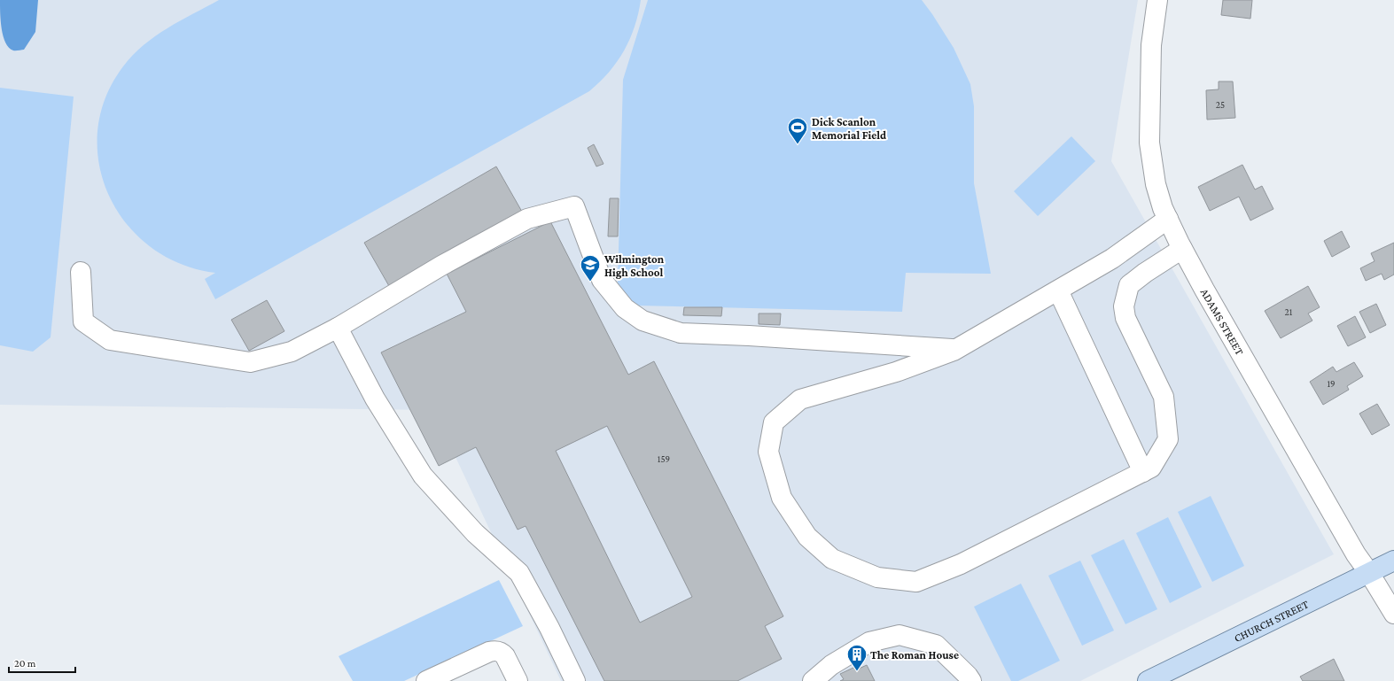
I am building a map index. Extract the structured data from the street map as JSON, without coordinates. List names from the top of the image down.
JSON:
{
  "streets": {
    "main road": ["CHURCH STREET"],
    "street": ["ADAMS STREET"]
  },
  "crossings": [
    ["ADAMS STREET", "CHURCH STREET"]
  ],
  "places": {
    "sports": ["Dick Scanlon Memorial Field"],
    "school or university": ["Wilmington High School"],
    "building": ["The Roman House"]
  },
  "house_numbers": [
    "25",
    "21",
    "19",
    "159"
  ],
  "scale_bar": "20 m"
}
